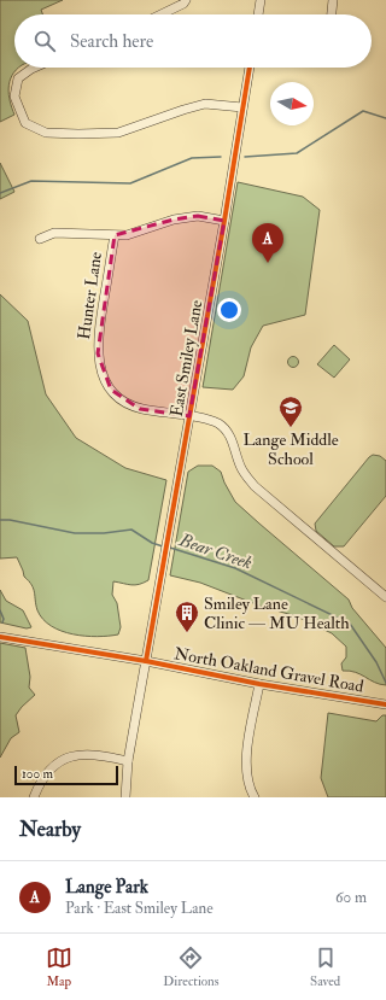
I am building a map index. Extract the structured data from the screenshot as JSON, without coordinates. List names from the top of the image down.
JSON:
{
  "streets": {
    "street": ["Hunter Lane", "East Smiley Lane", "North Oakland Gravel Road"]
  },
  "crossings": [
    ["Hunter Lane", "East Smiley Lane"],
    ["East Smiley Lane", "North Oakland Gravel Road"]
  ],
  "water": ["Bear Creek"],
  "places": {
    "school or university": ["Lange Middle School"],
    "building": ["Smiley Lane Clinic — MU Health"]
  },
  "scale_bar": "100 m",
  "north": "right",
  "page": {
    "search": "Search here",
    "pins": "A",
    "scale": "100 m",
    "heading": "Nearby",
    "list": [
      {
        "mark": "A",
        "name": "Lange Park",
        "note": "Park · East Smiley Lane",
        "value": "60 m"
      }
    ],
    "nav": ["Map", "Directions", "Saved"]
  }
}
